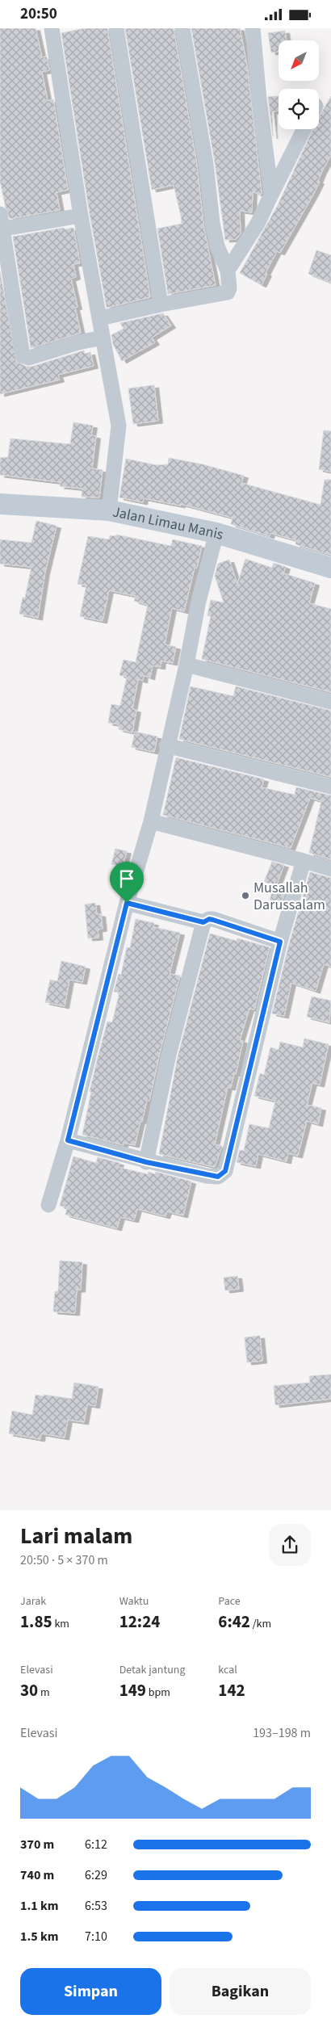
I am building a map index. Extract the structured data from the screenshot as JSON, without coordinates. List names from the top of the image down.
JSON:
{
  "streets": {
    "street": ["Jalan Limau Manis"]
  },
  "places": ["Musallah Darussalam"],
  "north": "bottom left",
  "page": {
    "status": "20:50",
    "heading": ["Lari malam", "20:50 · 5 × 370 m"],
    "stats": [
      ["Jarak", "1.85 km"],
      ["Waktu", "12:24"],
      ["Pace", "6:42 /km"],
      ["Elevasi", "30 m"],
      ["Detak jantung", "149 bpm"],
      ["kcal", "142"]
    ],
    "chart": ["Elevasi", "193–198 m"],
    "list": [
      {
        "name": "370 m",
        "note": "6:12"
      },
      {
        "name": "740 m",
        "note": "6:29"
      },
      {
        "name": "1.1 km",
        "note": "6:53"
      },
      {
        "name": "1.5 km",
        "note": "7:10"
      }
    ],
    "buttons": ["Simpan", "Bagikan"]
  }
}
